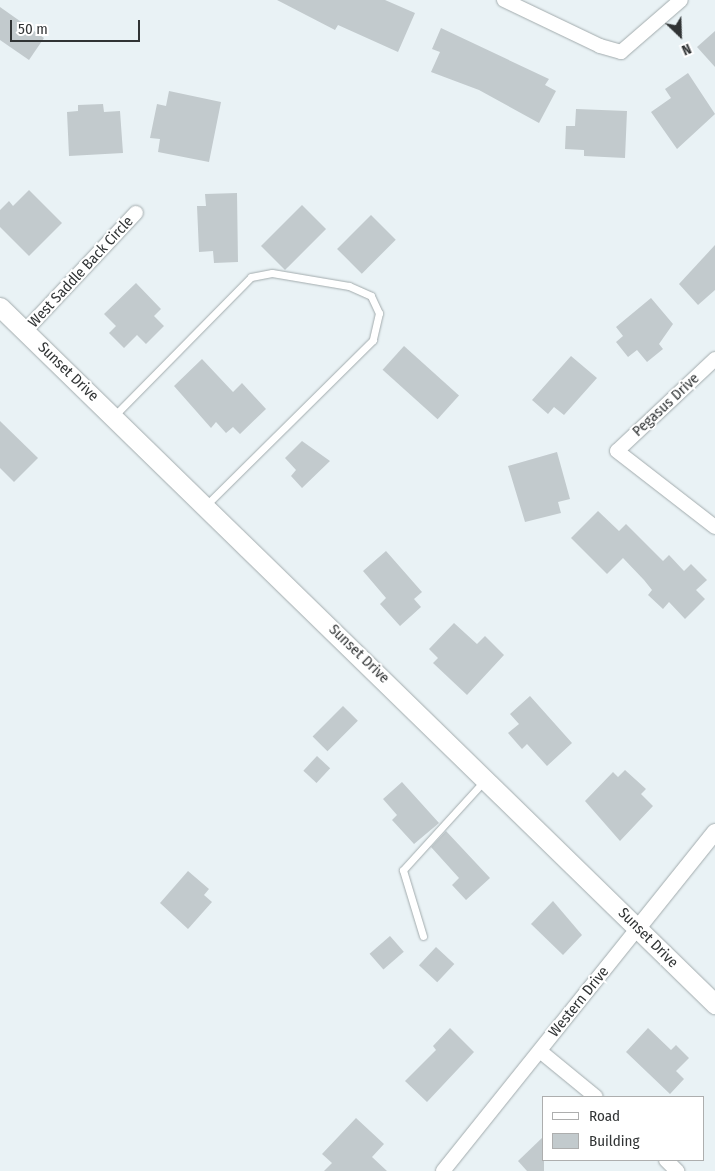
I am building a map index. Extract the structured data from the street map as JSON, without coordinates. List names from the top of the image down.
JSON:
{
  "streets": {
    "main road": ["Sunset Drive"],
    "street": ["West Saddle Back Circle", "Pegasus Drive", "Western Drive"]
  },
  "crossings": [
    ["West Saddle Back Circle", "Sunset Drive"],
    ["Sunset Drive", "Western Drive"]
  ],
  "legend": ["Road", "Building"],
  "scale_bar": "50 m",
  "north": "bottom right"
}
